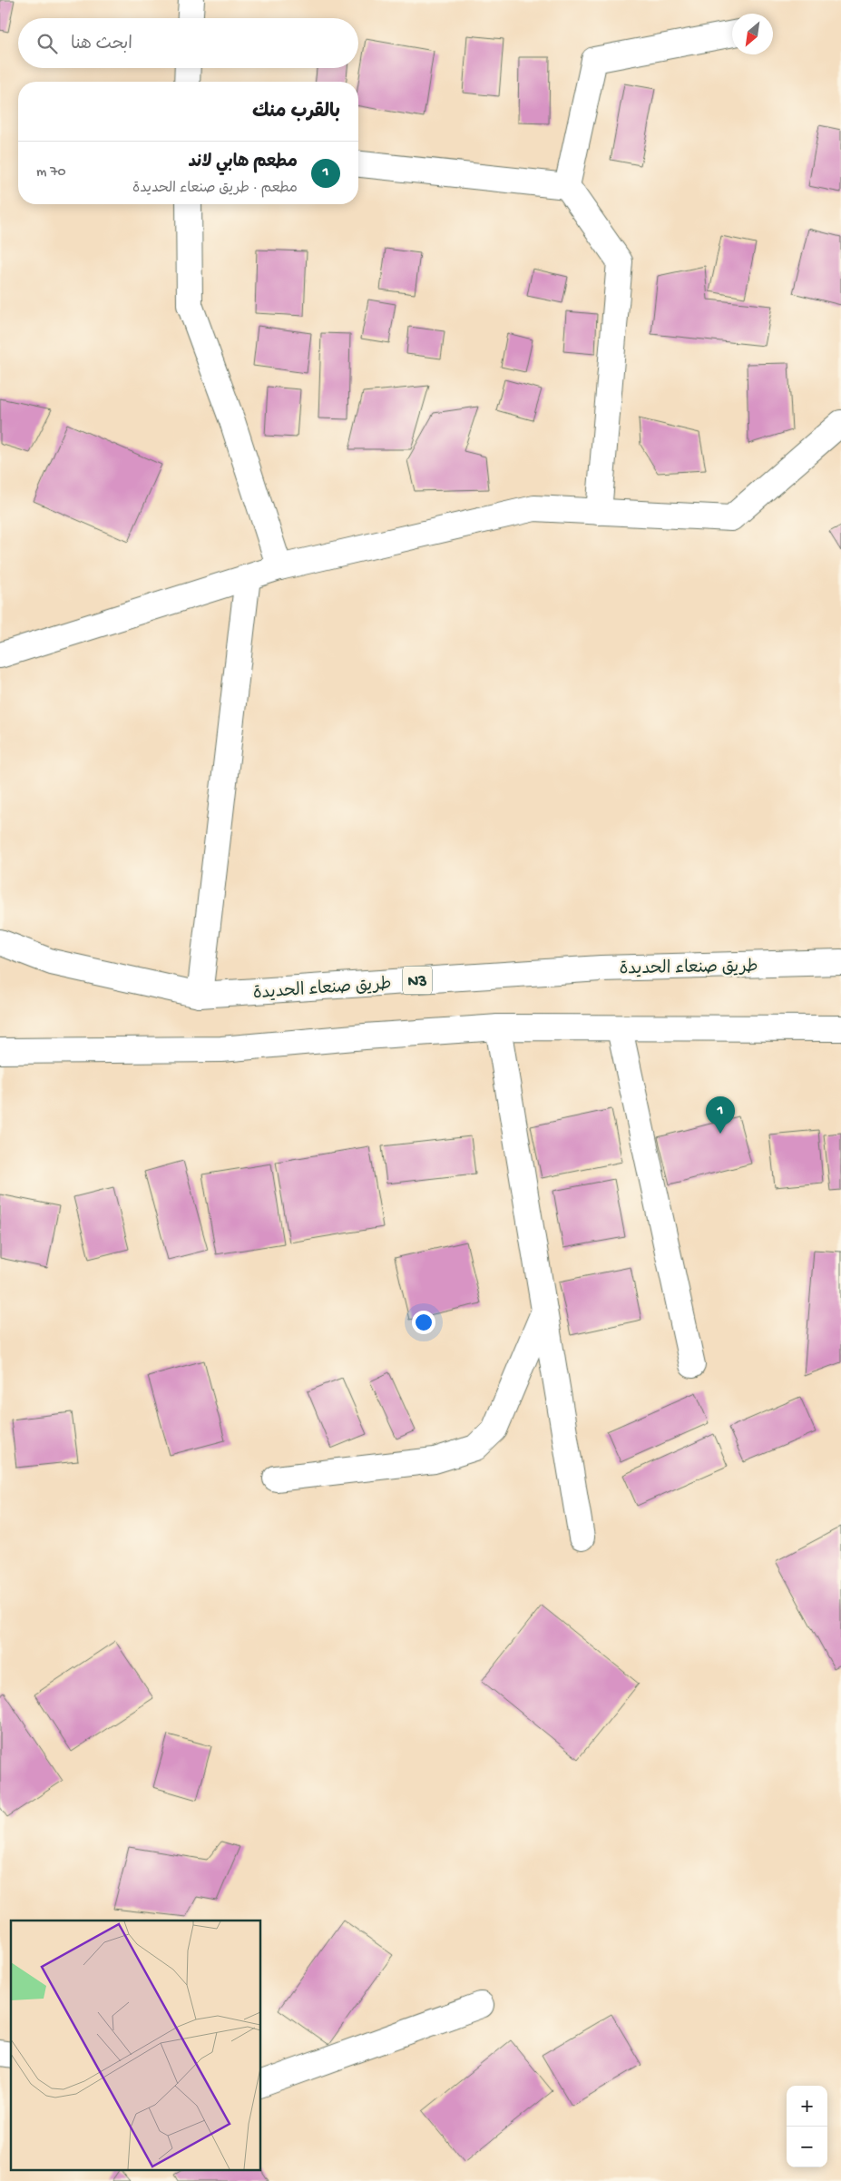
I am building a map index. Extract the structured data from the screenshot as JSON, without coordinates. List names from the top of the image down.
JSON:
{
  "streets": {
    "street": ["طريق صنعاء الحديدة", "N3"]
  },
  "north": "bottom left",
  "page": {
    "search": "ابحث هنا",
    "heading": "بالقرب منك",
    "list": [
      {
        "mark": "1",
        "name": "مطعم هابي لاند",
        "note": "مطعم · طريق صنعاء الحديدة",
        "value": "70 m"
      }
    ],
    "pins": "1",
    "map_buttons": ["+", "−"]
  }
}
